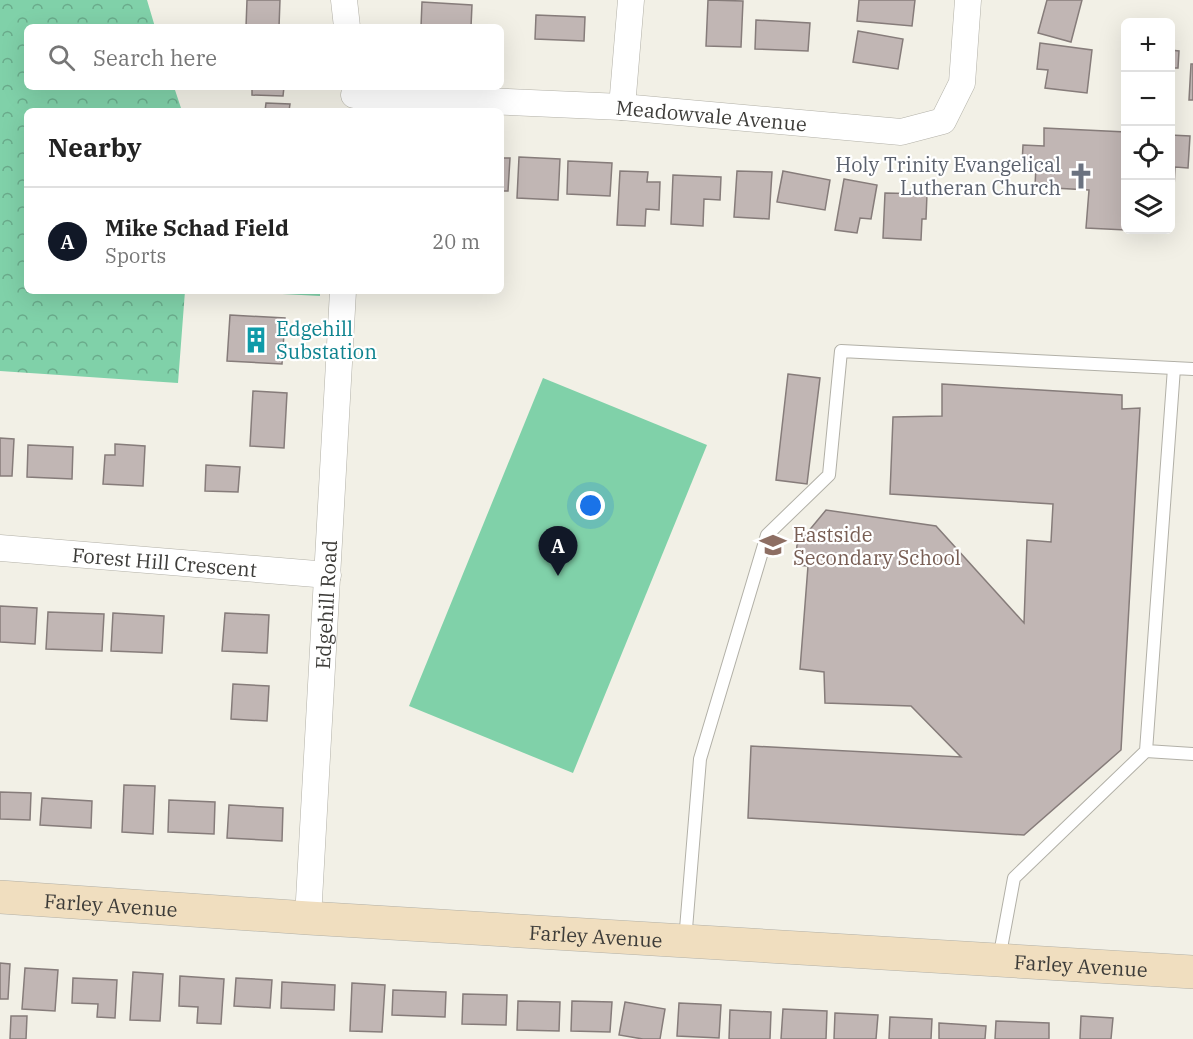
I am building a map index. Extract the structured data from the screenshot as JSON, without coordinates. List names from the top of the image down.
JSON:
{
  "streets": {
    "street": [
      "Meadowvale Avenue",
      "Forest Hill Crescent",
      "Edgehill Road",
      "Farley Avenue"
    ]
  },
  "crossings": [
    ["Forest Hill Crescent", "Edgehill Road"],
    ["Edgehill Road", "Farley Avenue"]
  ],
  "places": {
    "church": ["Holy Trinity Evangelical Lutheran Church"],
    "building": ["Edgehill Substation"],
    "school or university": ["Eastside Secondary School"]
  },
  "page": {
    "map_buttons": ["+", "−"],
    "search": "Search here",
    "heading": "Nearby",
    "list": [
      {
        "mark": "A",
        "name": "Mike Schad Field",
        "note": "Sports",
        "value": "20 m"
      }
    ],
    "pins": "A"
  }
}
